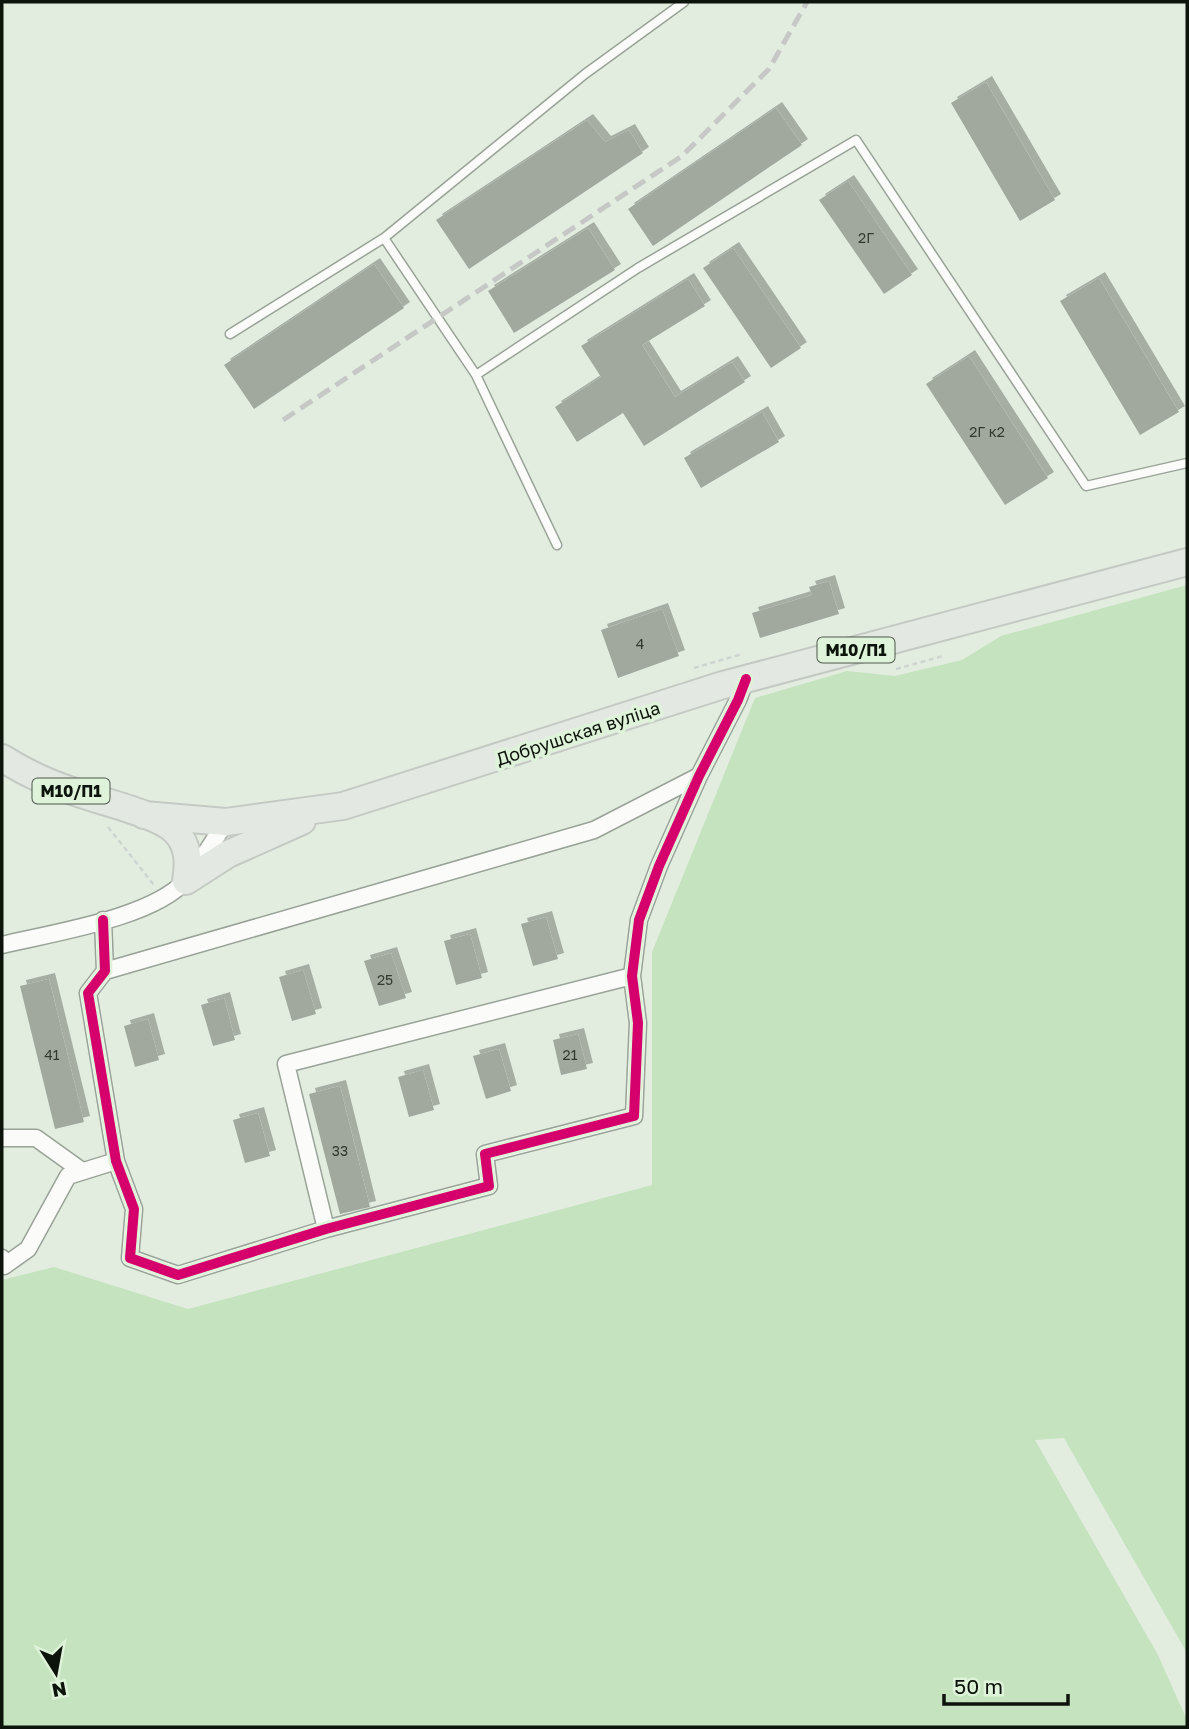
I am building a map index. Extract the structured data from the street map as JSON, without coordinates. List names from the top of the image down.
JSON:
{
  "streets": {
    "main road": ["М10/П1", "Добрушская вуліца"]
  },
  "crossings": [
    ["М10/П1", "Добрушская вуліца"]
  ],
  "house_numbers": [
    "2Г",
    "2Г к2",
    "4",
    "25",
    "41",
    "21",
    "33"
  ],
  "scale_bar": "50 m",
  "north": "bottom"
}
